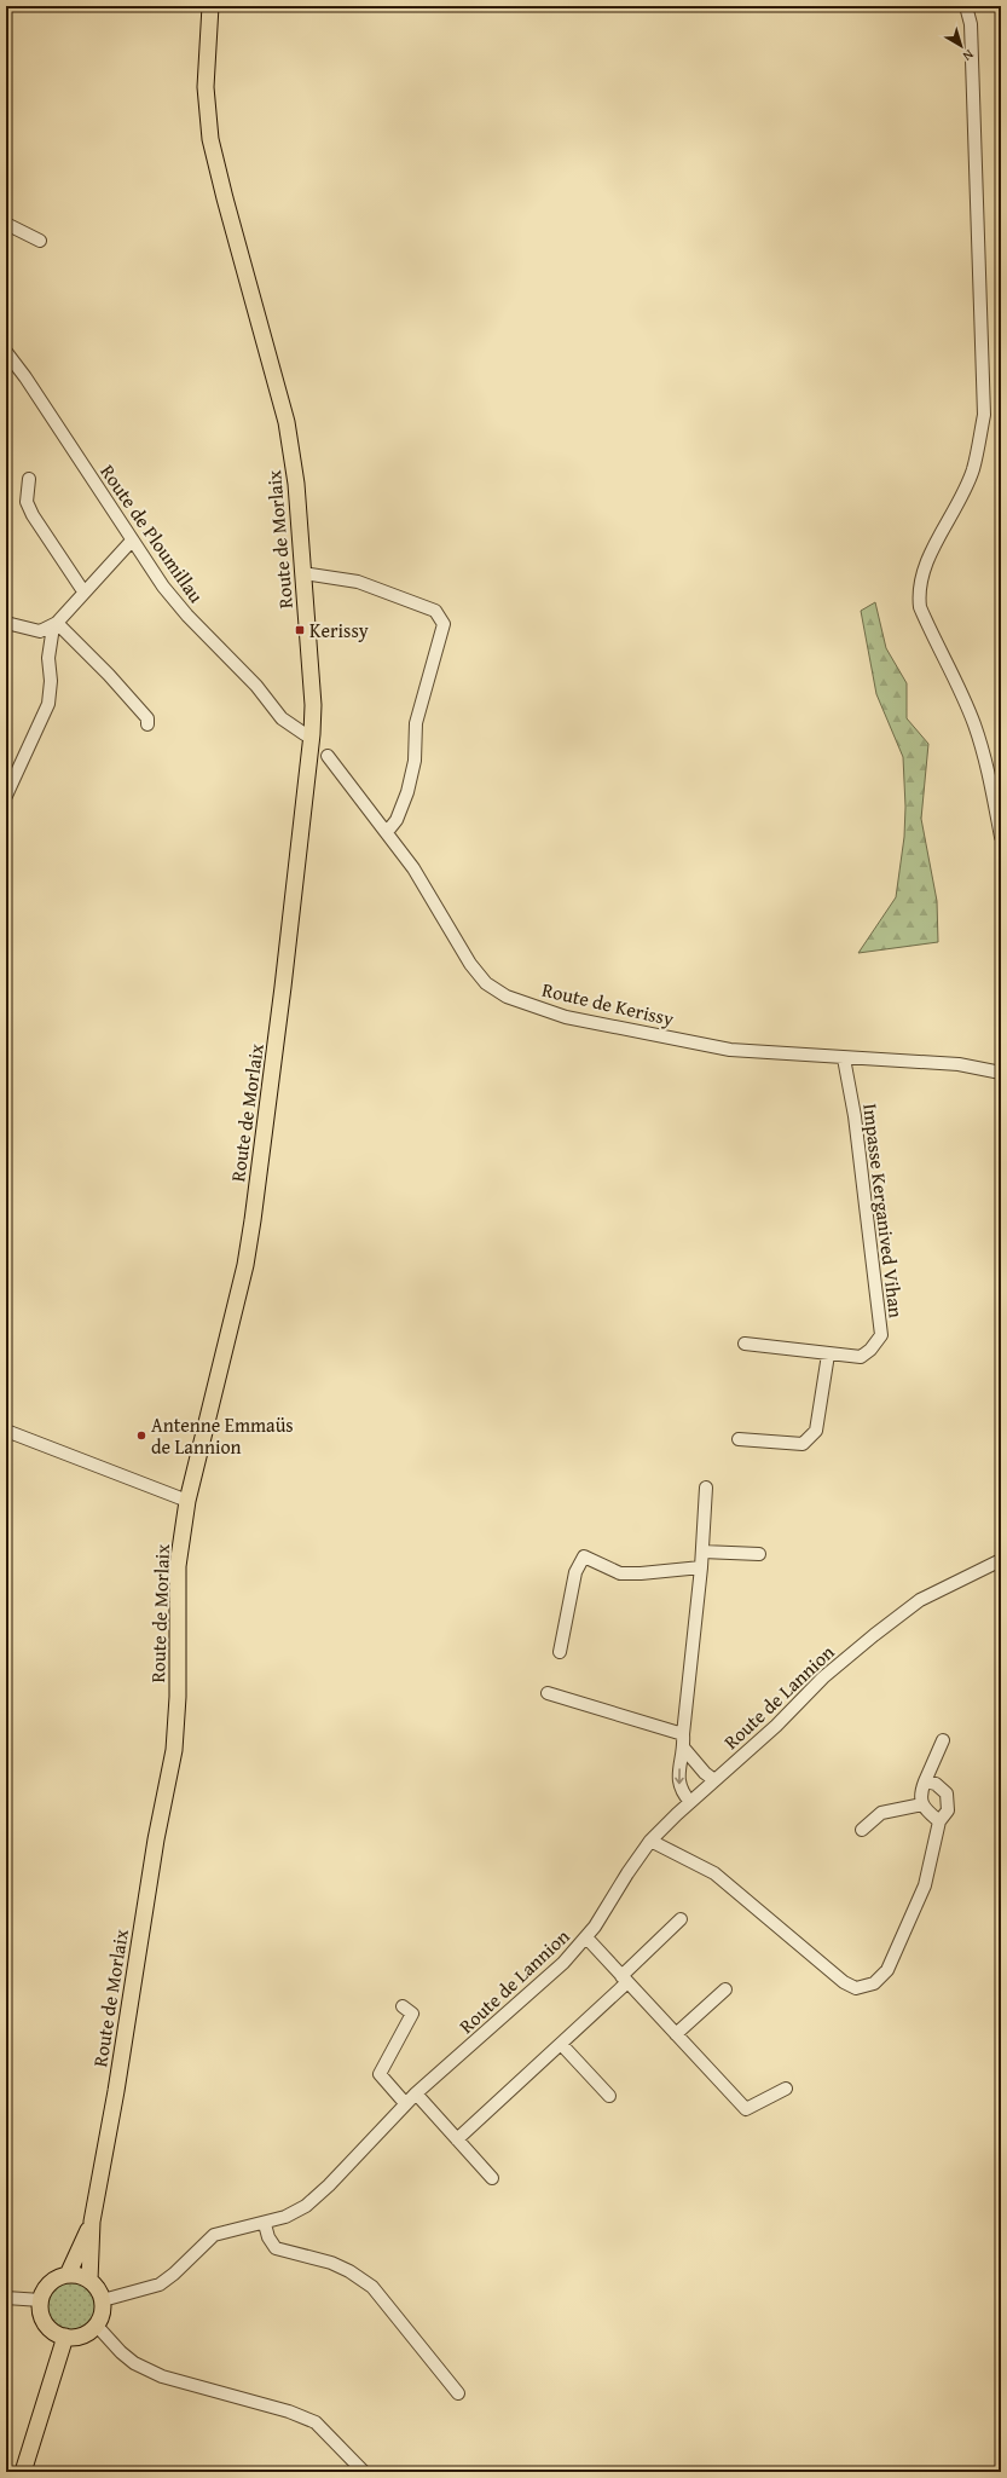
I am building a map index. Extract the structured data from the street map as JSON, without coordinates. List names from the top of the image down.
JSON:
{
  "streets": {
    "main road": ["Route de Morlaix"],
    "street": [
      "Route de Ploumillau",
      "Route de Kerissy",
      "Impasse Kerganived Vihan",
      "Route de Lannion"
    ]
  },
  "crossings": [
    ["Route de Ploumillau", "Route de Morlaix"],
    ["Route de Morlaix", "Route de Lannion"],
    ["Route de Kerissy", "Impasse Kerganived Vihan"]
  ],
  "places": {
    "transit": ["Kerissy"],
    "other": ["Antenne Emmaüs de Lannion"]
  },
  "north": "bottom right"
}
